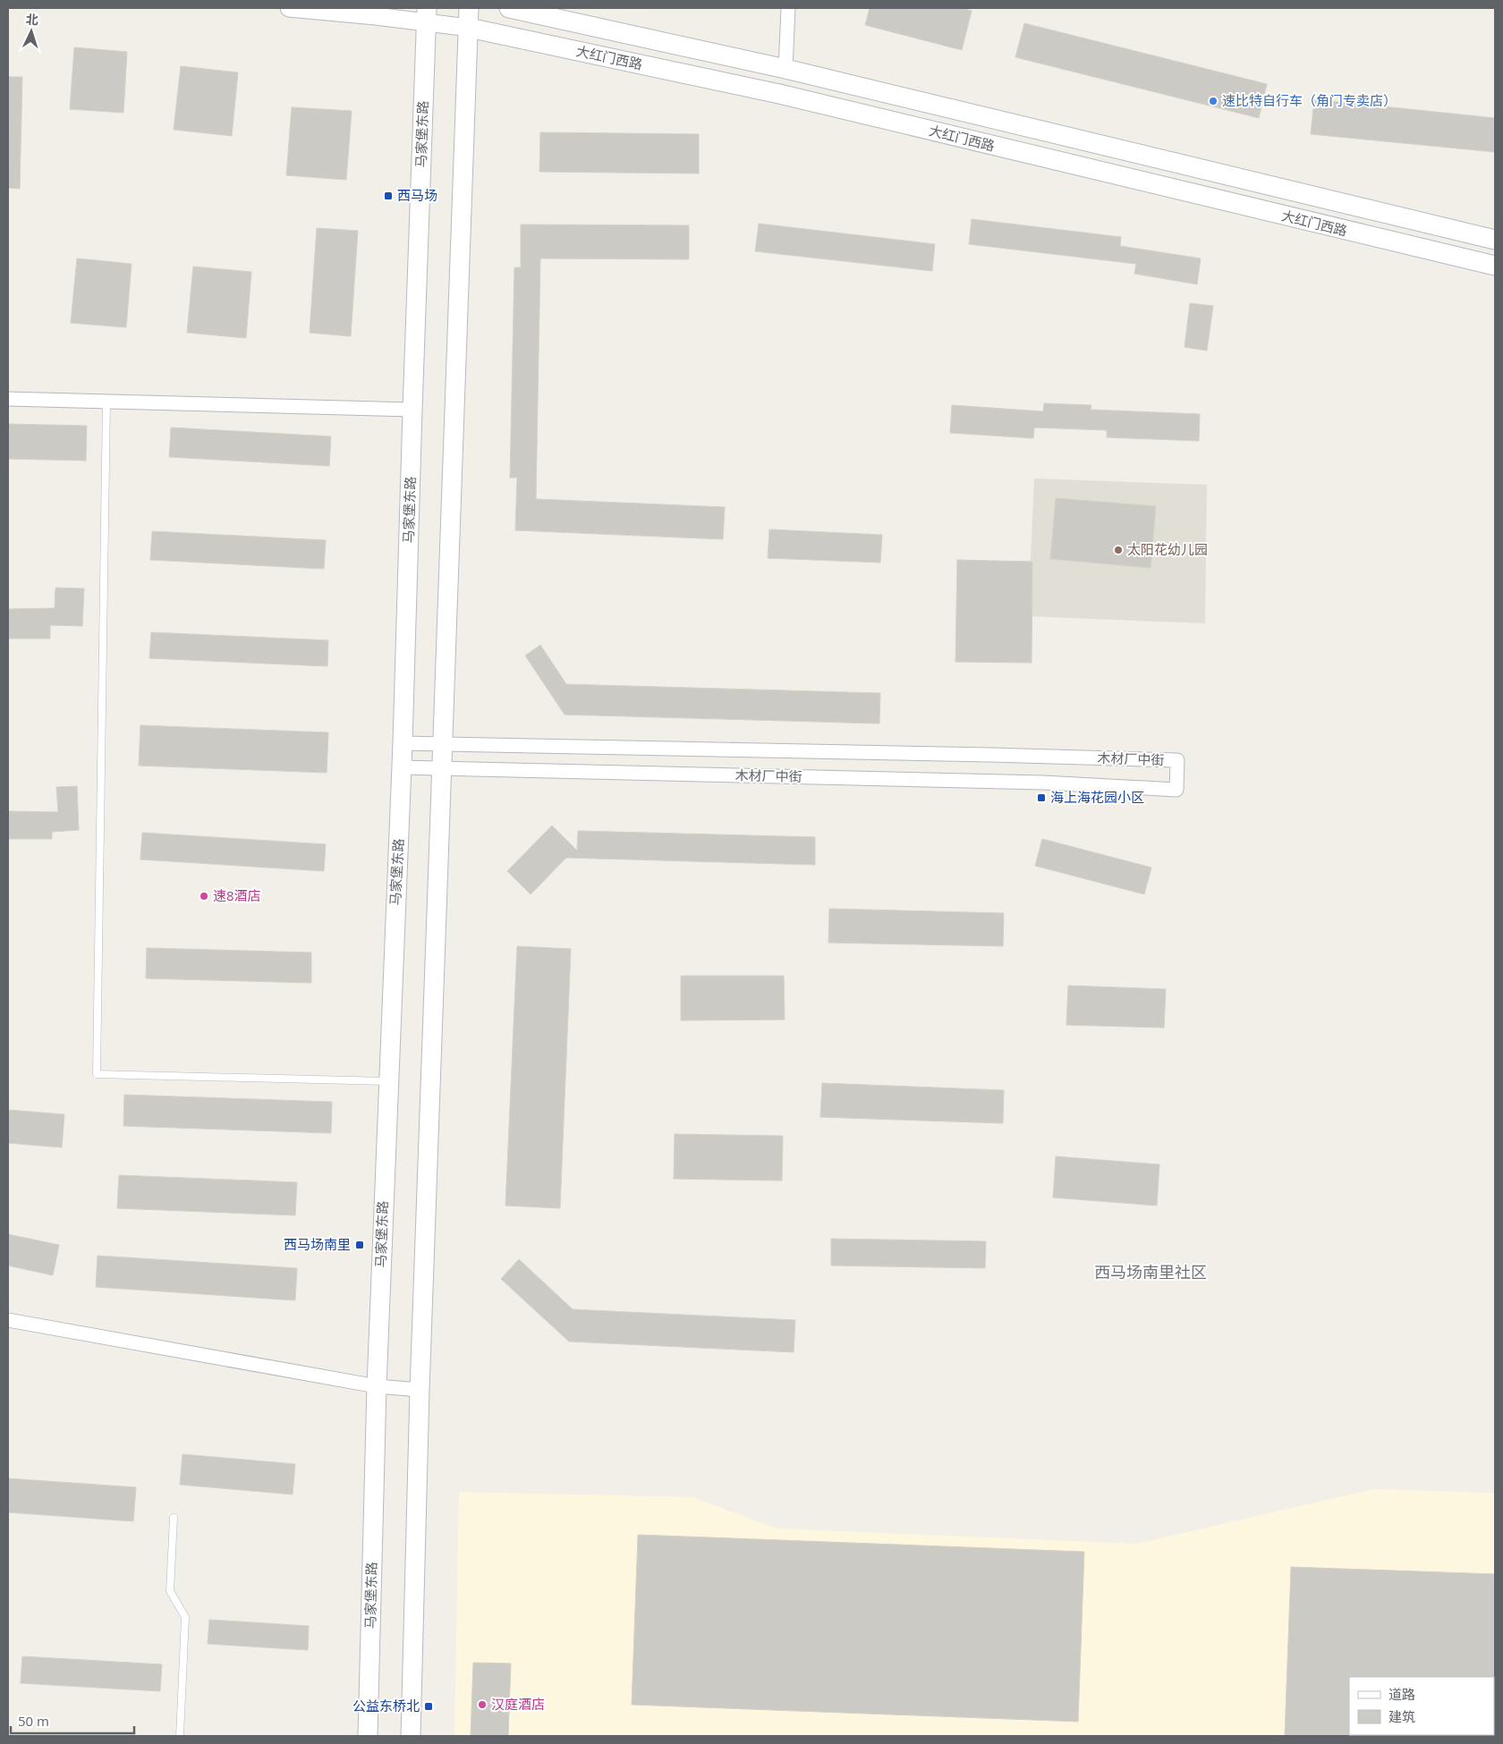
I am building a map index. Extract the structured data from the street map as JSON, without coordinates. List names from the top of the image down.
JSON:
{
  "streets": {
    "main road": ["大红门西路", "马家堡东路"],
    "street": ["木材厂中街"]
  },
  "crossings": [
    ["大红门西路", "马家堡东路"],
    ["马家堡东路", "木材厂中街"]
  ],
  "districts": ["西马场南里社区"],
  "places": {
    "other": [
      "速比特自行车（角门专卖店）",
      "太阳花幼儿园",
      "速8酒店",
      "汉庭酒店"
    ],
    "transit": [
      "西马场",
      "海上海花园小区",
      "西马场南里",
      "公益东桥北"
    ]
  },
  "legend": ["道路", "建筑"],
  "scale_bar": "50 m",
  "north": "top"
}
